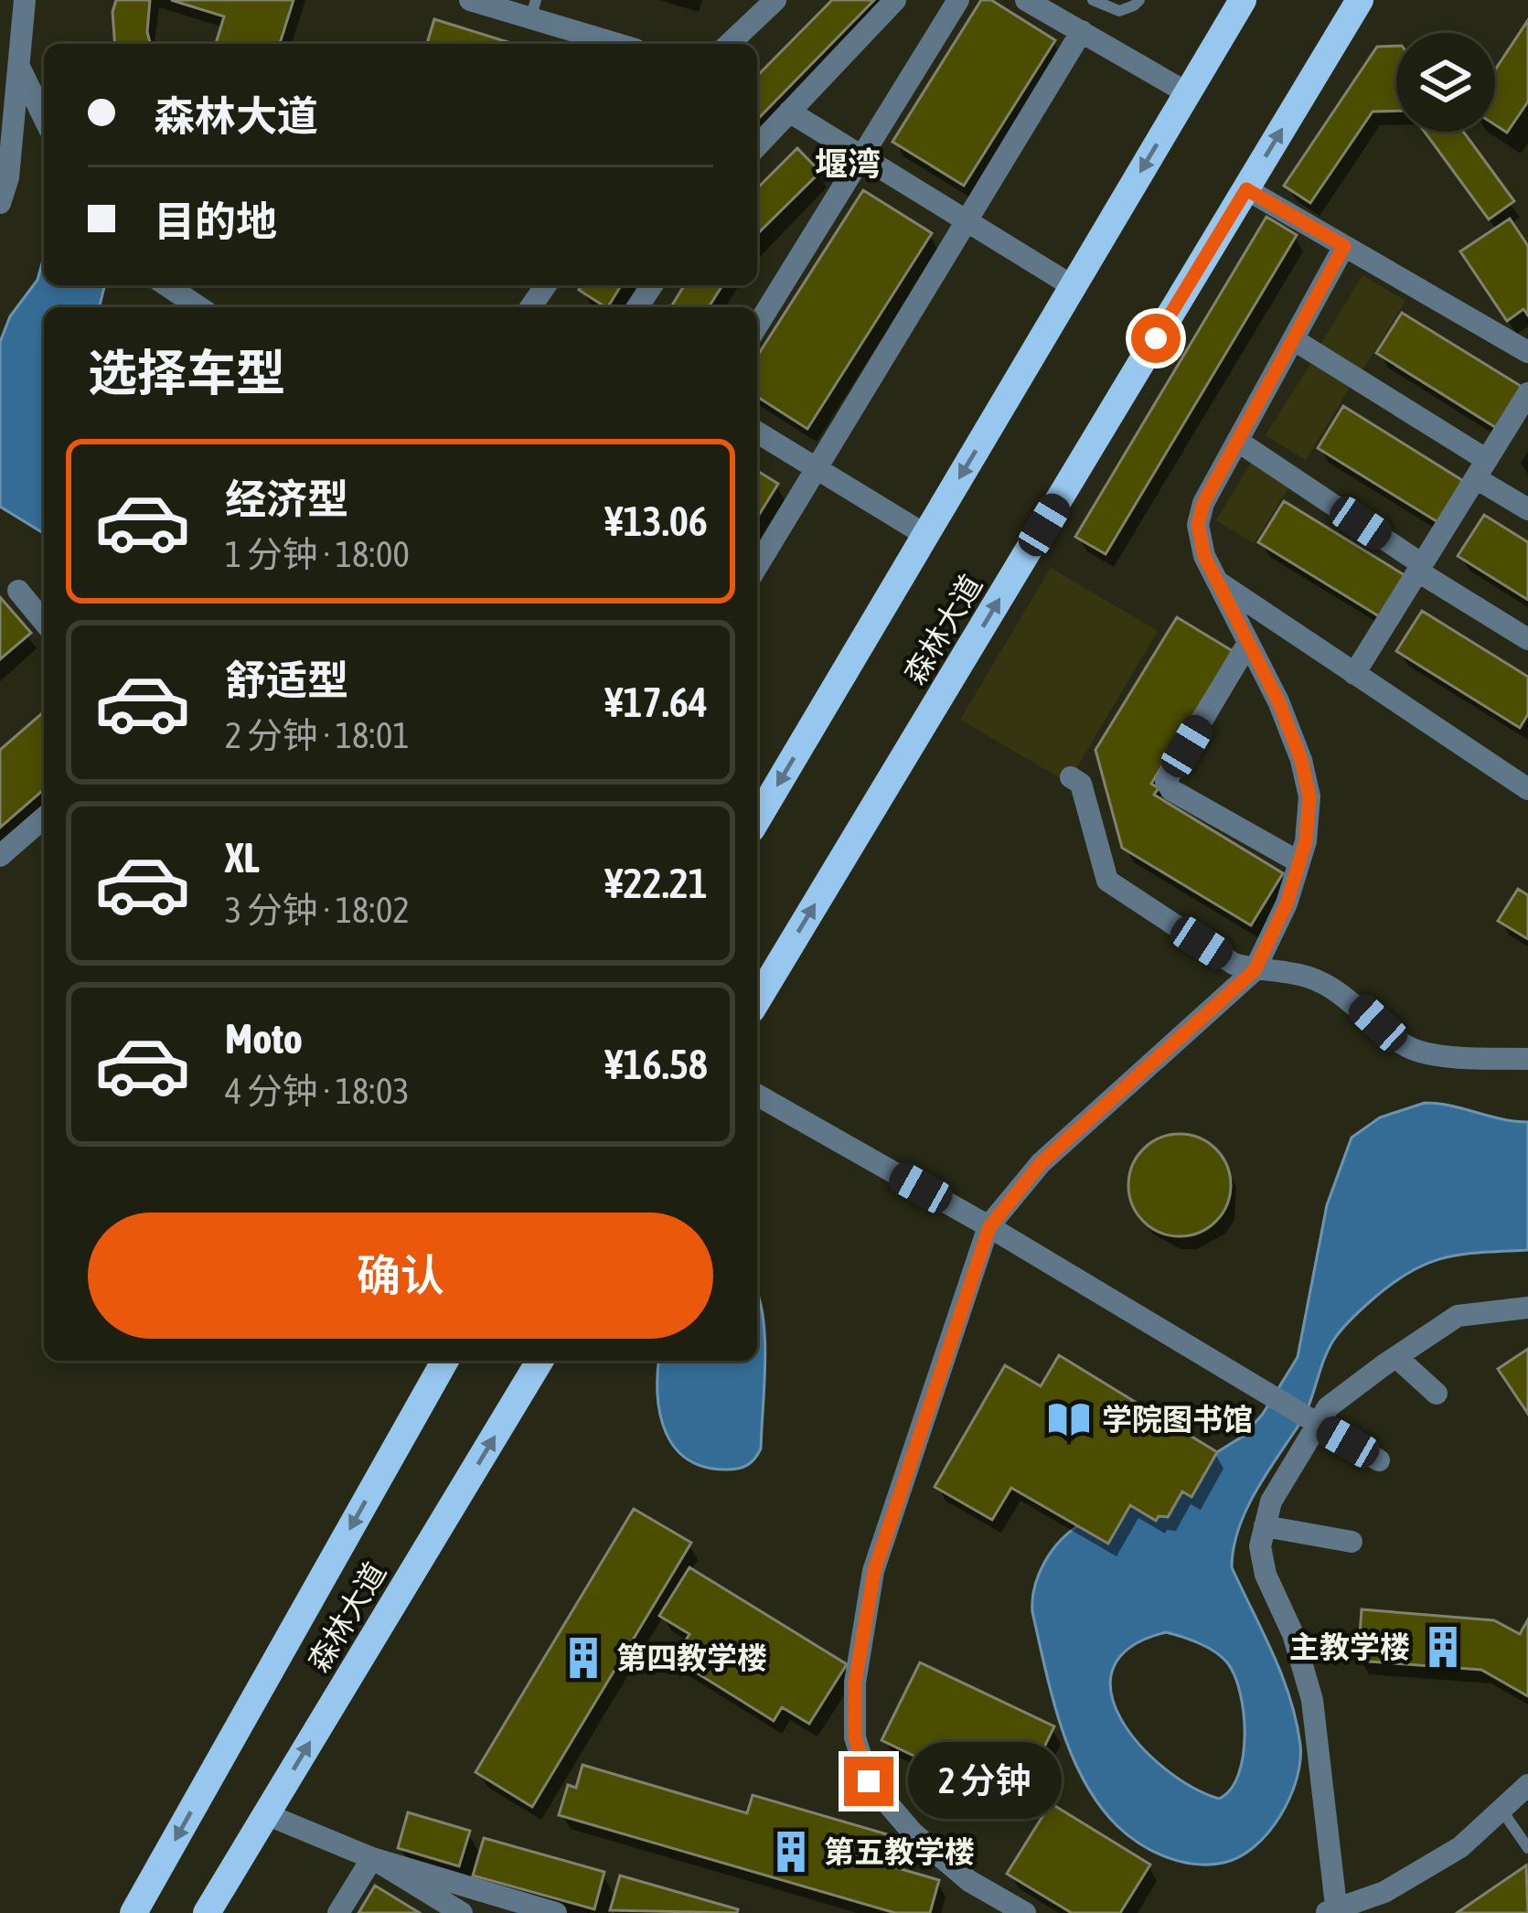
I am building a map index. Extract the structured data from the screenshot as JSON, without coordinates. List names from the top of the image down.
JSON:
{
  "streets": {
    "main road": ["森林大道"]
  },
  "districts": ["堰湾"],
  "places": {
    "library": ["学院图书馆"],
    "building": ["主教学楼", "第四教学楼", "第五教学楼"]
  },
  "page": {
    "banner": ["森林大道", "目的地"],
    "heading": "选择车型",
    "list": [
      {
        "name": "经济型",
        "note": "1 分钟 · 18:00",
        "value": "¥13.06"
      },
      {
        "name": "舒适型",
        "note": "2 分钟 · 18:01",
        "value": "¥17.64"
      },
      {
        "name": "XL",
        "note": "3 分钟 · 18:02",
        "value": "¥22.21"
      },
      {
        "name": "Moto",
        "note": "4 分钟 · 18:03",
        "value": "¥16.58"
      }
    ],
    "buttons": "确认",
    "bubble": "2 分钟"
  }
}
